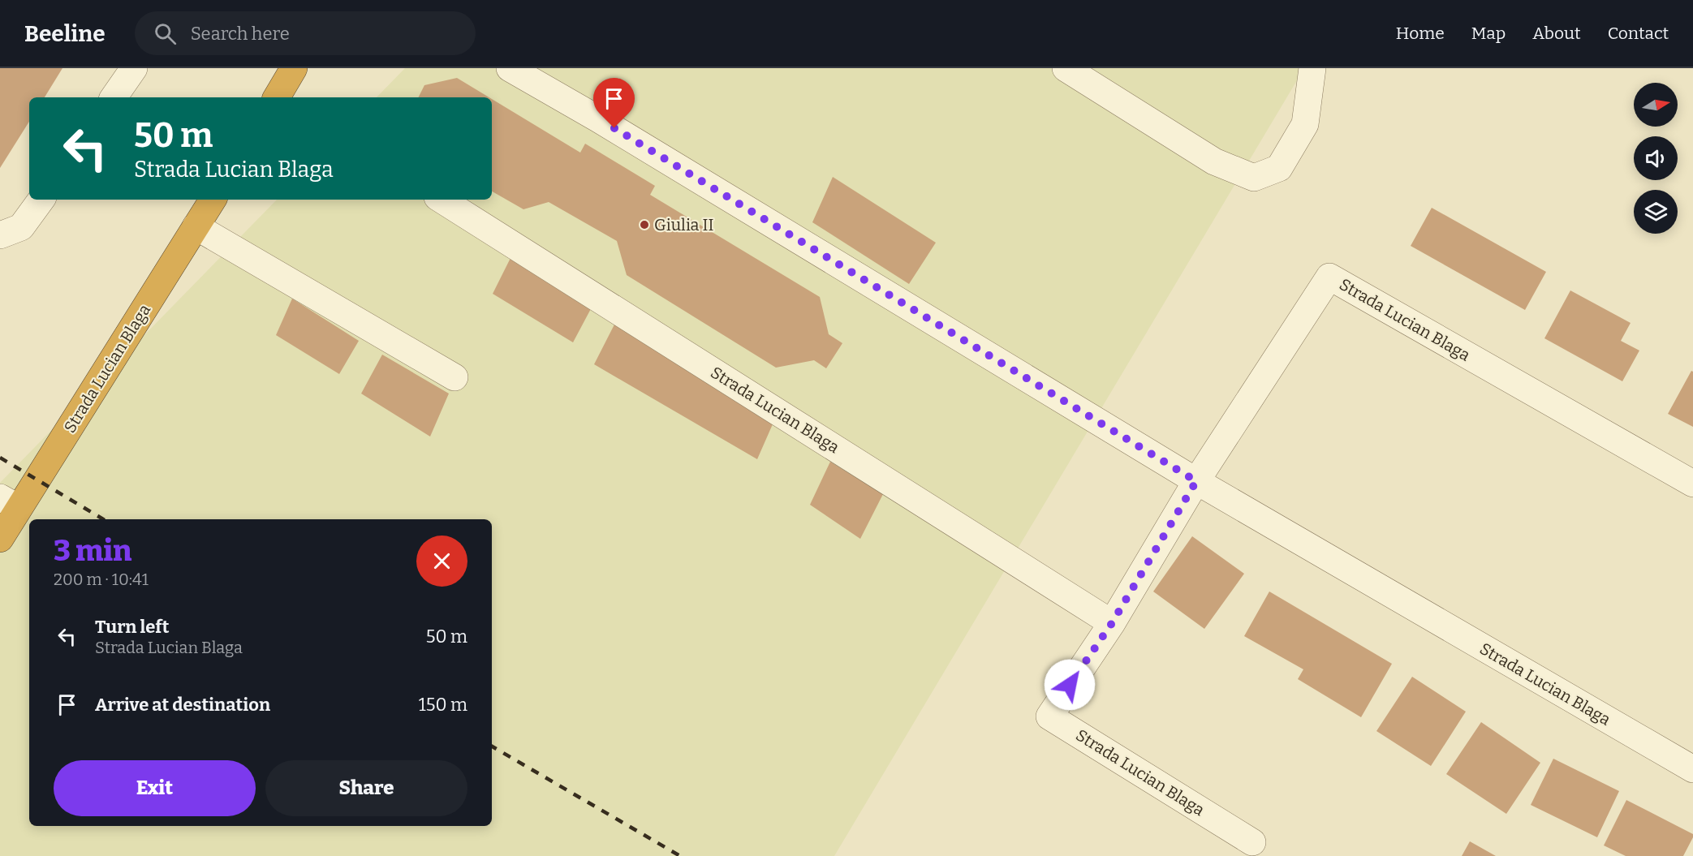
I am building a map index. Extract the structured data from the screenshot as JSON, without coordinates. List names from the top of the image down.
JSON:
{
  "streets": {
    "highway": ["Strada Lucian Blaga"]
  },
  "places": ["Giulia II"],
  "north": "right",
  "page": {
    "header": "Beeline",
    "search": "Search here",
    "nav": [
      "Home",
      "Map",
      "About",
      "Contact"
    ],
    "turn": ["50 m", "Strada Lucian Blaga"],
    "heading": ["3 min", "200 m · 10:41"],
    "list": [
      {
        "name": "Turn left",
        "note": "Strada Lucian Blaga",
        "value": "50 m"
      },
      {
        "name": "Arrive at destination",
        "value": "150 m"
      }
    ],
    "buttons": ["Exit", "Share"]
  }
}
